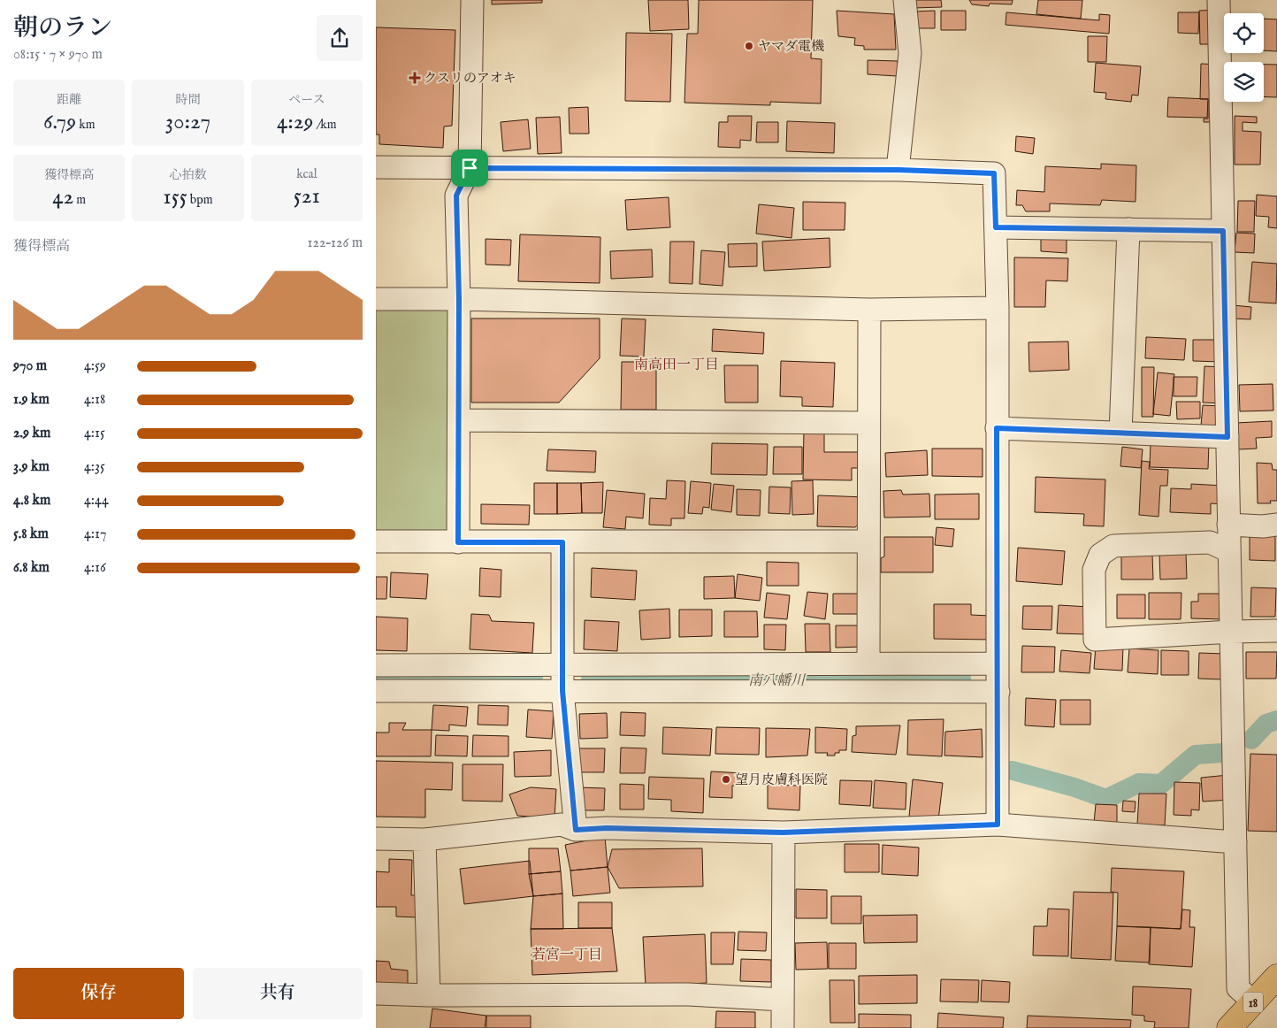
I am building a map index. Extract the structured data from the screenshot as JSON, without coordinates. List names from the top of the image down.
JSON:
{
  "streets": {
    "highway": ["18"]
  },
  "districts": ["南高田一丁目", "若宮一丁目"],
  "water": ["南八幡川"],
  "places": {
    "other": ["ヤマダ電機", "望月皮膚科医院"],
    "health": ["クスリのアオキ"]
  },
  "page": {
    "heading": ["朝のラン", "08:15 · 7 × 970 m"],
    "stats": [
      ["距離", "6.79 km"],
      ["時間", "30:27"],
      ["ペース", "4:29 /km"],
      ["獲得標高", "42 m"],
      ["心拍数", "155 bpm"],
      ["kcal", "521"]
    ],
    "chart": ["獲得標高", "122–126 m"],
    "list": [
      {
        "name": "970 m",
        "note": "4:59"
      },
      {
        "name": "1.9 km",
        "note": "4:18"
      },
      {
        "name": "2.9 km",
        "note": "4:15"
      },
      {
        "name": "3.9 km",
        "note": "4:35"
      },
      {
        "name": "4.8 km",
        "note": "4:44"
      },
      {
        "name": "5.8 km",
        "note": "4:17"
      },
      {
        "name": "6.8 km",
        "note": "4:16"
      }
    ],
    "buttons": ["保存", "共有"]
  }
}
